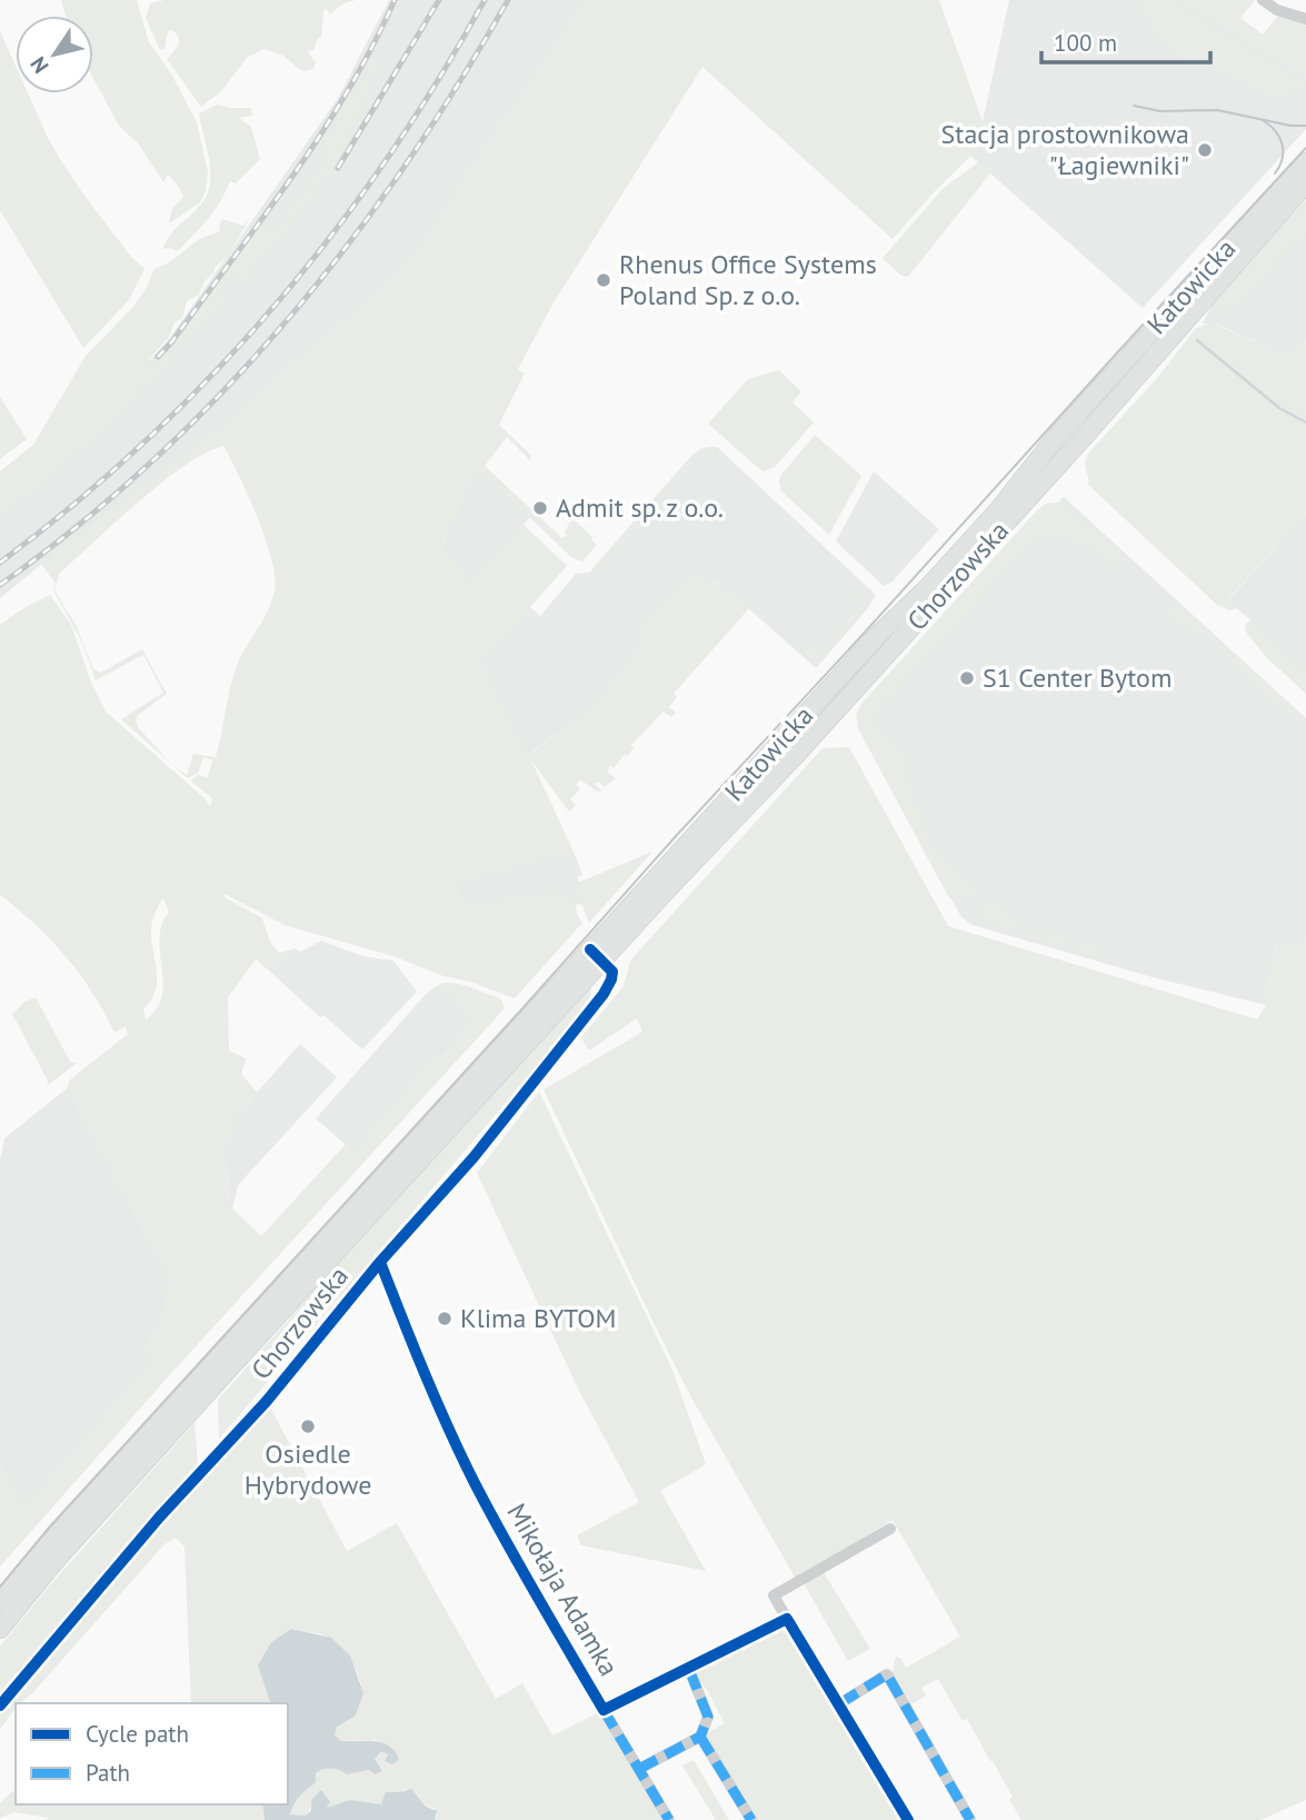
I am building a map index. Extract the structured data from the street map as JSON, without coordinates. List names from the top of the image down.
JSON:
{
  "streets": {
    "main road": ["Katowicka", "Chorzowska"],
    "street": ["Mikołaja Adamka"]
  },
  "crossings": [
    ["Katowicka", "Chorzowska"],
    ["Chorzowska", "Mikołaja Adamka"]
  ],
  "places": [
    "Stacja prostownikowa \"Łagiewniki\"",
    "Rhenus Office Systems Poland Sp. z o.o.",
    "Admit sp. z o.o.",
    "S1 Center Bytom",
    "Klima BYTOM",
    "Osiedle Hybrydowe"
  ],
  "legend": ["Cycle path", "Path"],
  "scale_bar": "100 m",
  "north": "bottom left"
}
